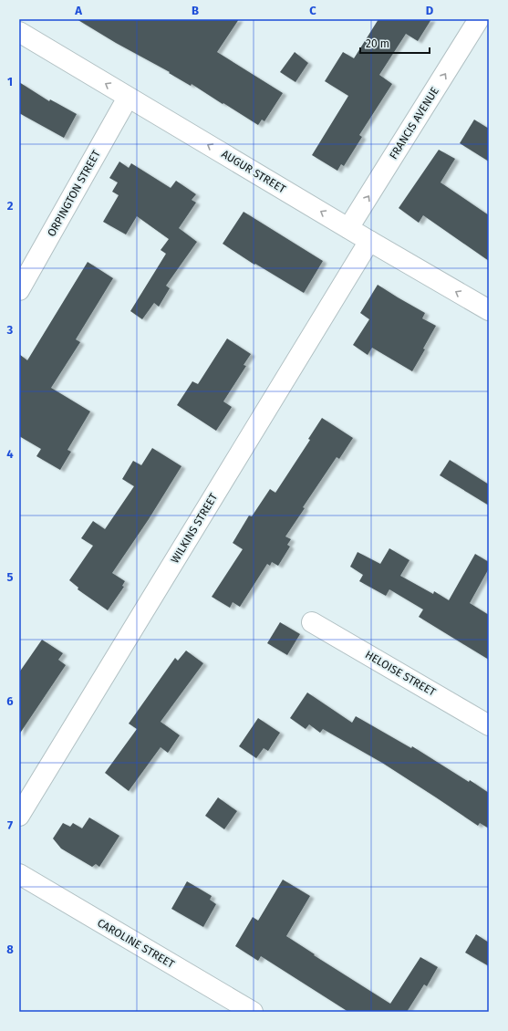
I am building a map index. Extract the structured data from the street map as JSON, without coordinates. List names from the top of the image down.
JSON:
{
  "streets": {
    "street": [
      "FRANCIS AVENUE",
      "AUGUR STREET",
      "ORPINGTON STREET",
      "WILKINS STREET",
      "HELOISE STREET",
      "CAROLINE STREET"
    ]
  },
  "crossings": [
    ["FRANCIS AVENUE", "AUGUR STREET"],
    ["AUGUR STREET", "ORPINGTON STREET"],
    ["AUGUR STREET", "WILKINS STREET"]
  ],
  "one_way": ["FRANCIS AVENUE", "AUGUR STREET"],
  "scale_bar": "20 m",
  "grid": {
    "columns": [
      "A",
      "B",
      "C",
      "D"
    ],
    "rows": [
      "1",
      "2",
      "3",
      "4",
      "5",
      "6",
      "7",
      "8"
    ]
  }
}
